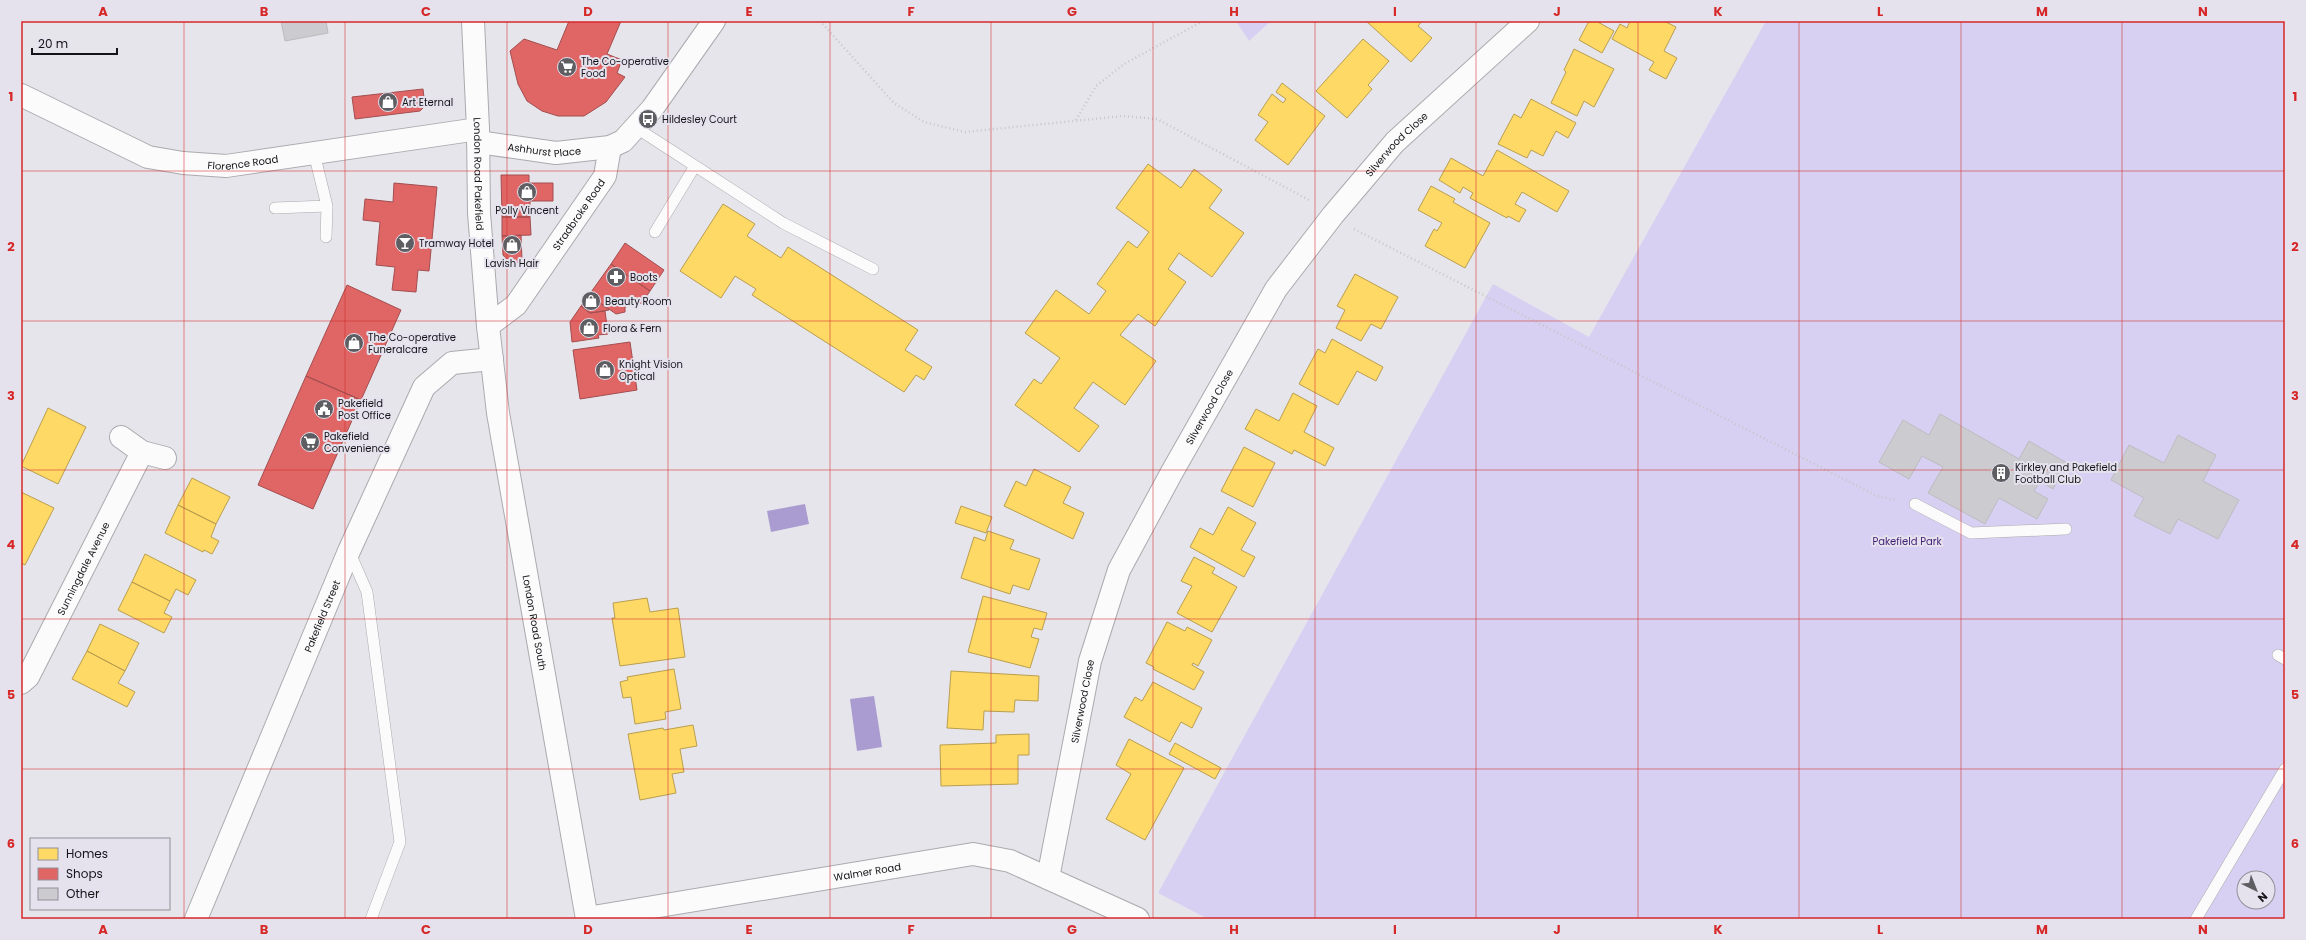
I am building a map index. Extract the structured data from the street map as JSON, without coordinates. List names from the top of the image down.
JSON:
{
  "streets": {
    "street": [
      "Silverwood Close",
      "Ashhurst Place",
      "Florence Road",
      "London Road Pakefield",
      "Stradbroke Road",
      "Sunningdale Avenue",
      "Pakefield Street",
      "London Road South",
      "Walmer Road"
    ]
  },
  "crossings": [
    ["Silverwood Close", "Walmer Road"],
    ["Ashhurst Place", "Florence Road"],
    ["Ashhurst Place", "London Road Pakefield"],
    ["Ashhurst Place", "Stradbroke Road"],
    ["Florence Road", "London Road Pakefield"],
    ["London Road Pakefield", "Stradbroke Road"],
    ["London Road Pakefield", "London Road South"],
    ["Stradbroke Road", "London Road South"],
    ["Pakefield Street", "London Road South"],
    ["London Road South", "Walmer Road"]
  ],
  "parks": ["Pakefield Park"],
  "places": {
    "supermarket": ["The Co-operative Food", "Pakefield Convenience"],
    "shop": [
      "Art Eternal",
      "Polly Vincent",
      "Lavish Hair",
      "Beauty Room",
      "Flora & Fern",
      "The Co-operative Funeralcare",
      "Knight Vision Optical"
    ],
    "bus stop": ["Hildesley Court"],
    "bar": ["Tramway Hotel"],
    "pharmacy": ["Boots"],
    "public building": ["Pakefield Post Office"],
    "building": ["Kirkley and Pakefield Football Club"]
  },
  "legend": ["Homes", "Shops", "Other"],
  "scale_bar": "20 m",
  "north": "bottom right",
  "grid": {
    "columns": [
      "A",
      "B",
      "C",
      "D",
      "E",
      "F",
      "G",
      "H",
      "I",
      "J",
      "K",
      "L",
      "M",
      "N"
    ],
    "rows": [
      "1",
      "2",
      "3",
      "4",
      "5",
      "6"
    ]
  }
}
